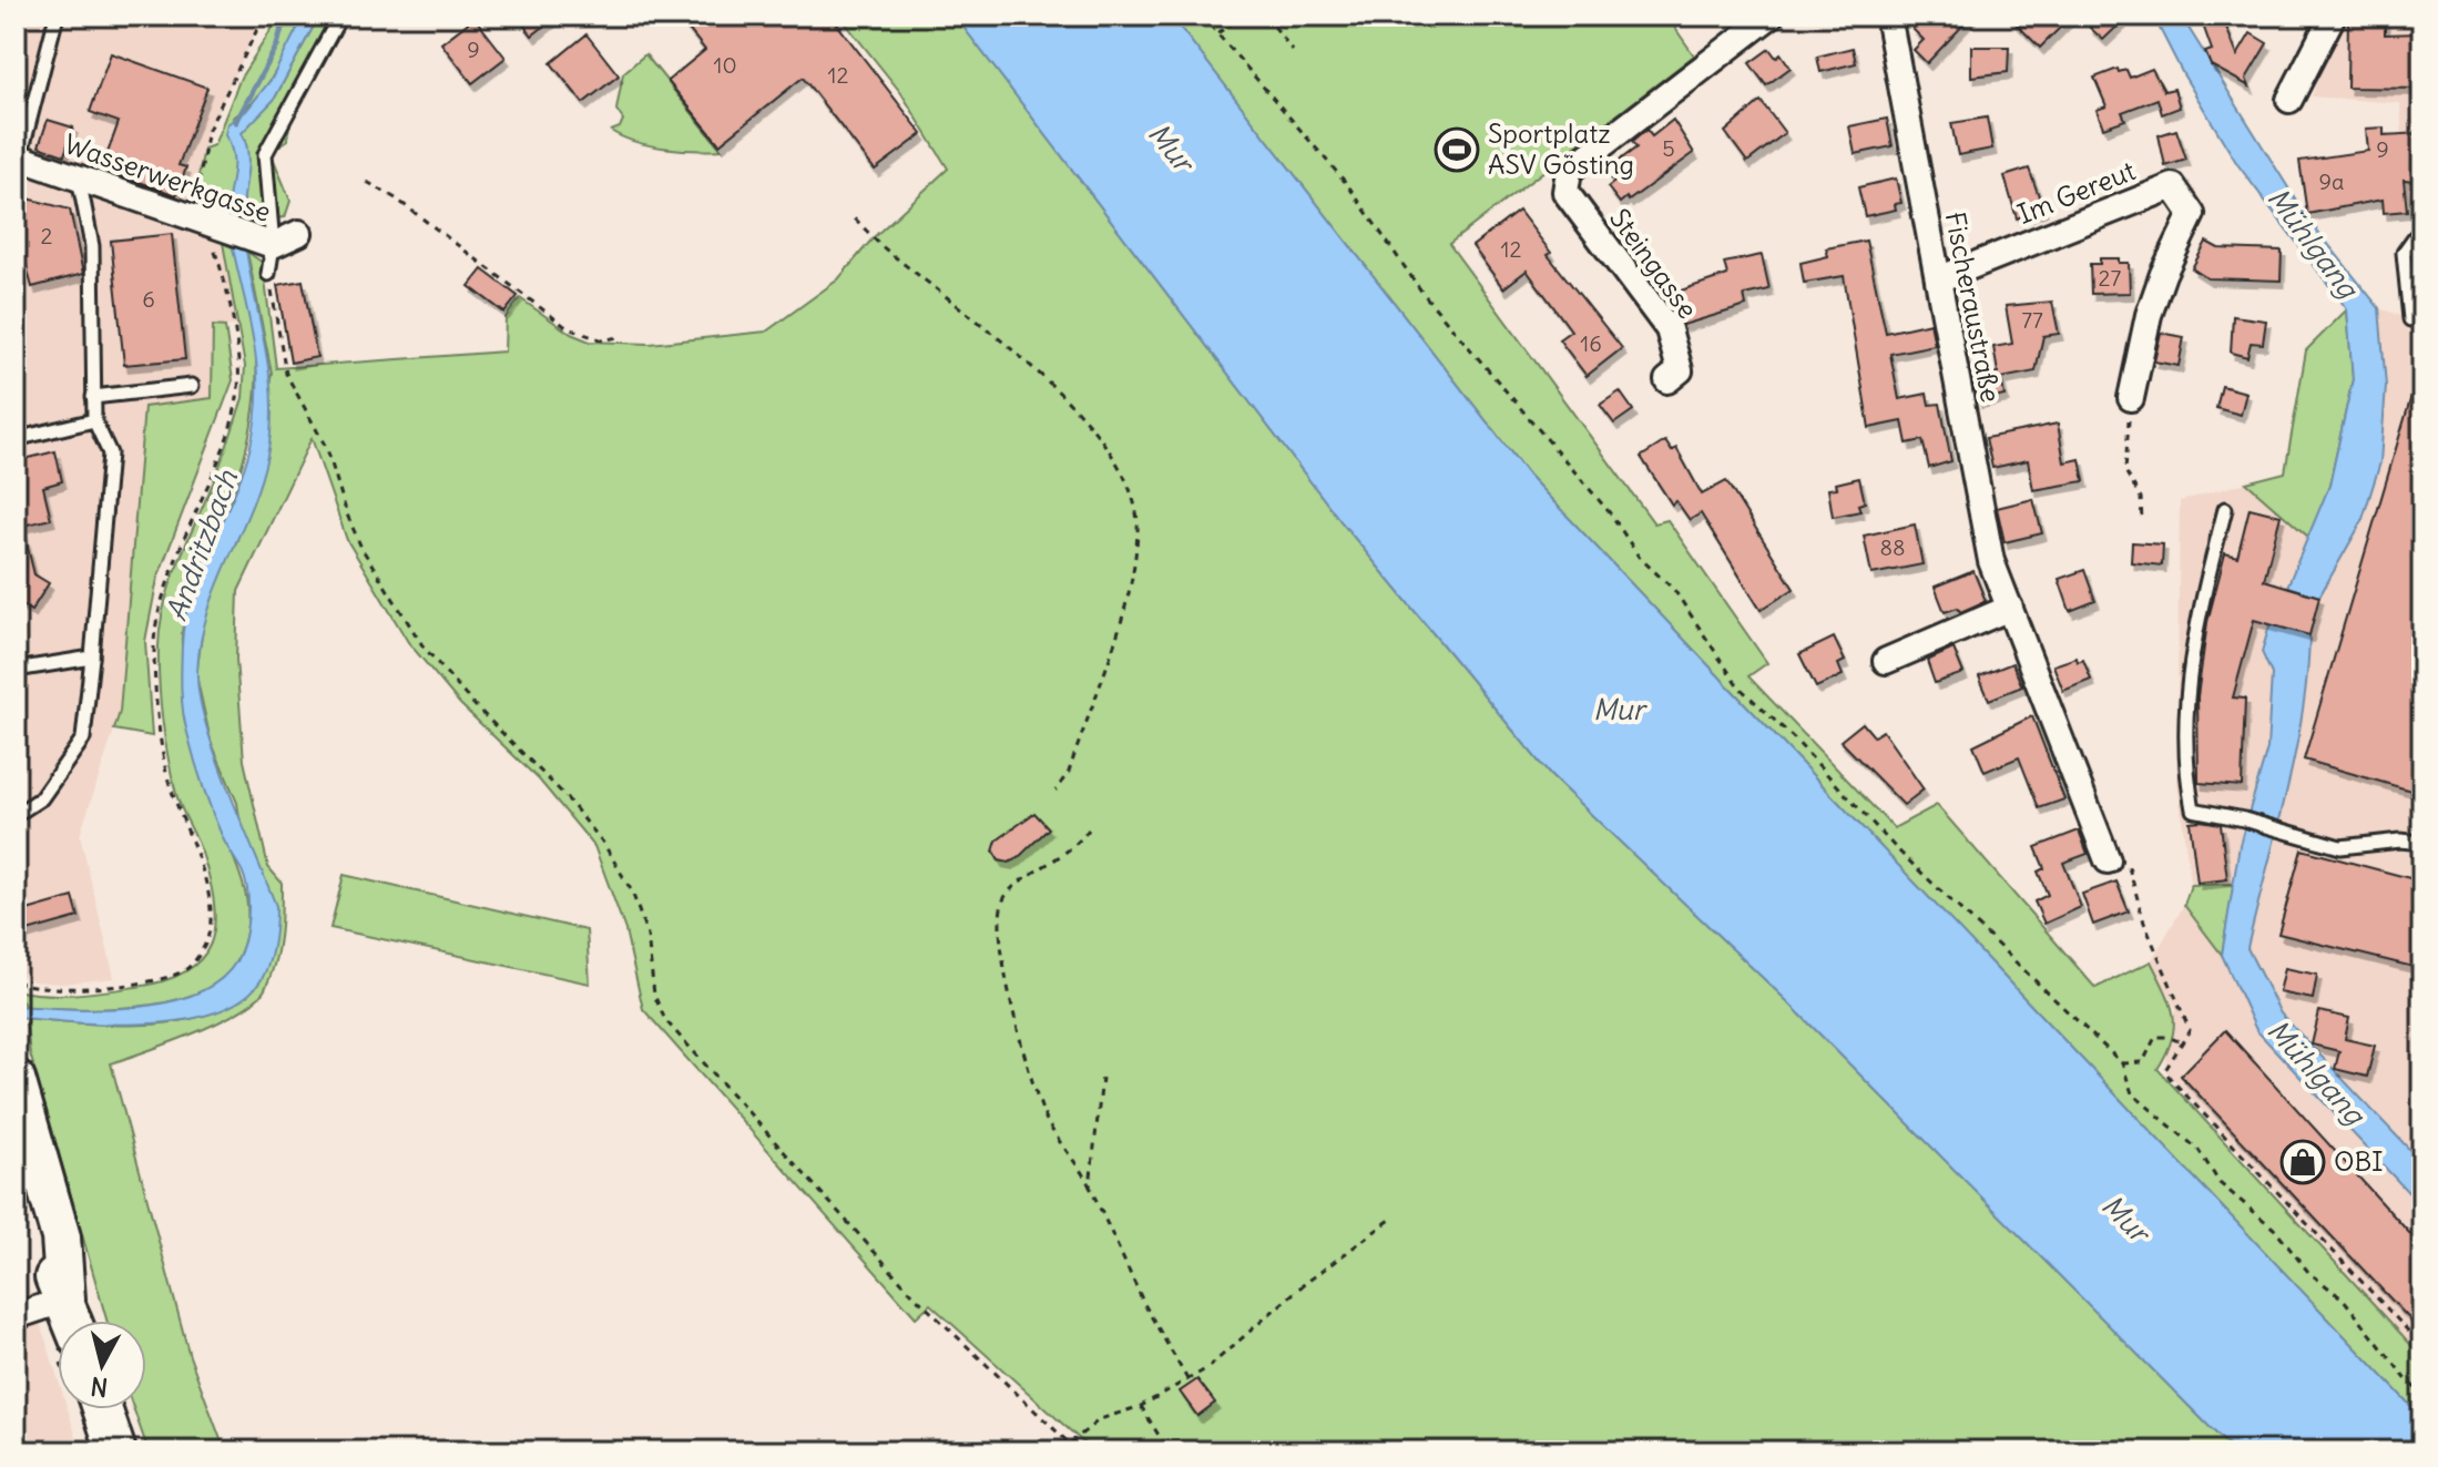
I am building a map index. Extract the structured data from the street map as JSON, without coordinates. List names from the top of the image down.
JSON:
{
  "streets": {
    "street": [
      "Wasserwerkgasse",
      "Im Gereut",
      "Steingasse",
      "Fischeraustraße"
    ]
  },
  "crossings": [
    ["Im Gereut", "Fischeraustraße"]
  ],
  "water": ["Mur", "Mühlgang", "Andritzbach"],
  "places": {
    "sports": ["Sportplatz ASV Gösting"],
    "shop": ["OBI"]
  },
  "house_numbers": [
    "9",
    "10",
    "12",
    "5",
    "9",
    "9a",
    "2",
    "12",
    "27",
    "6",
    "77",
    "16",
    "88"
  ],
  "north": "bottom"
}
